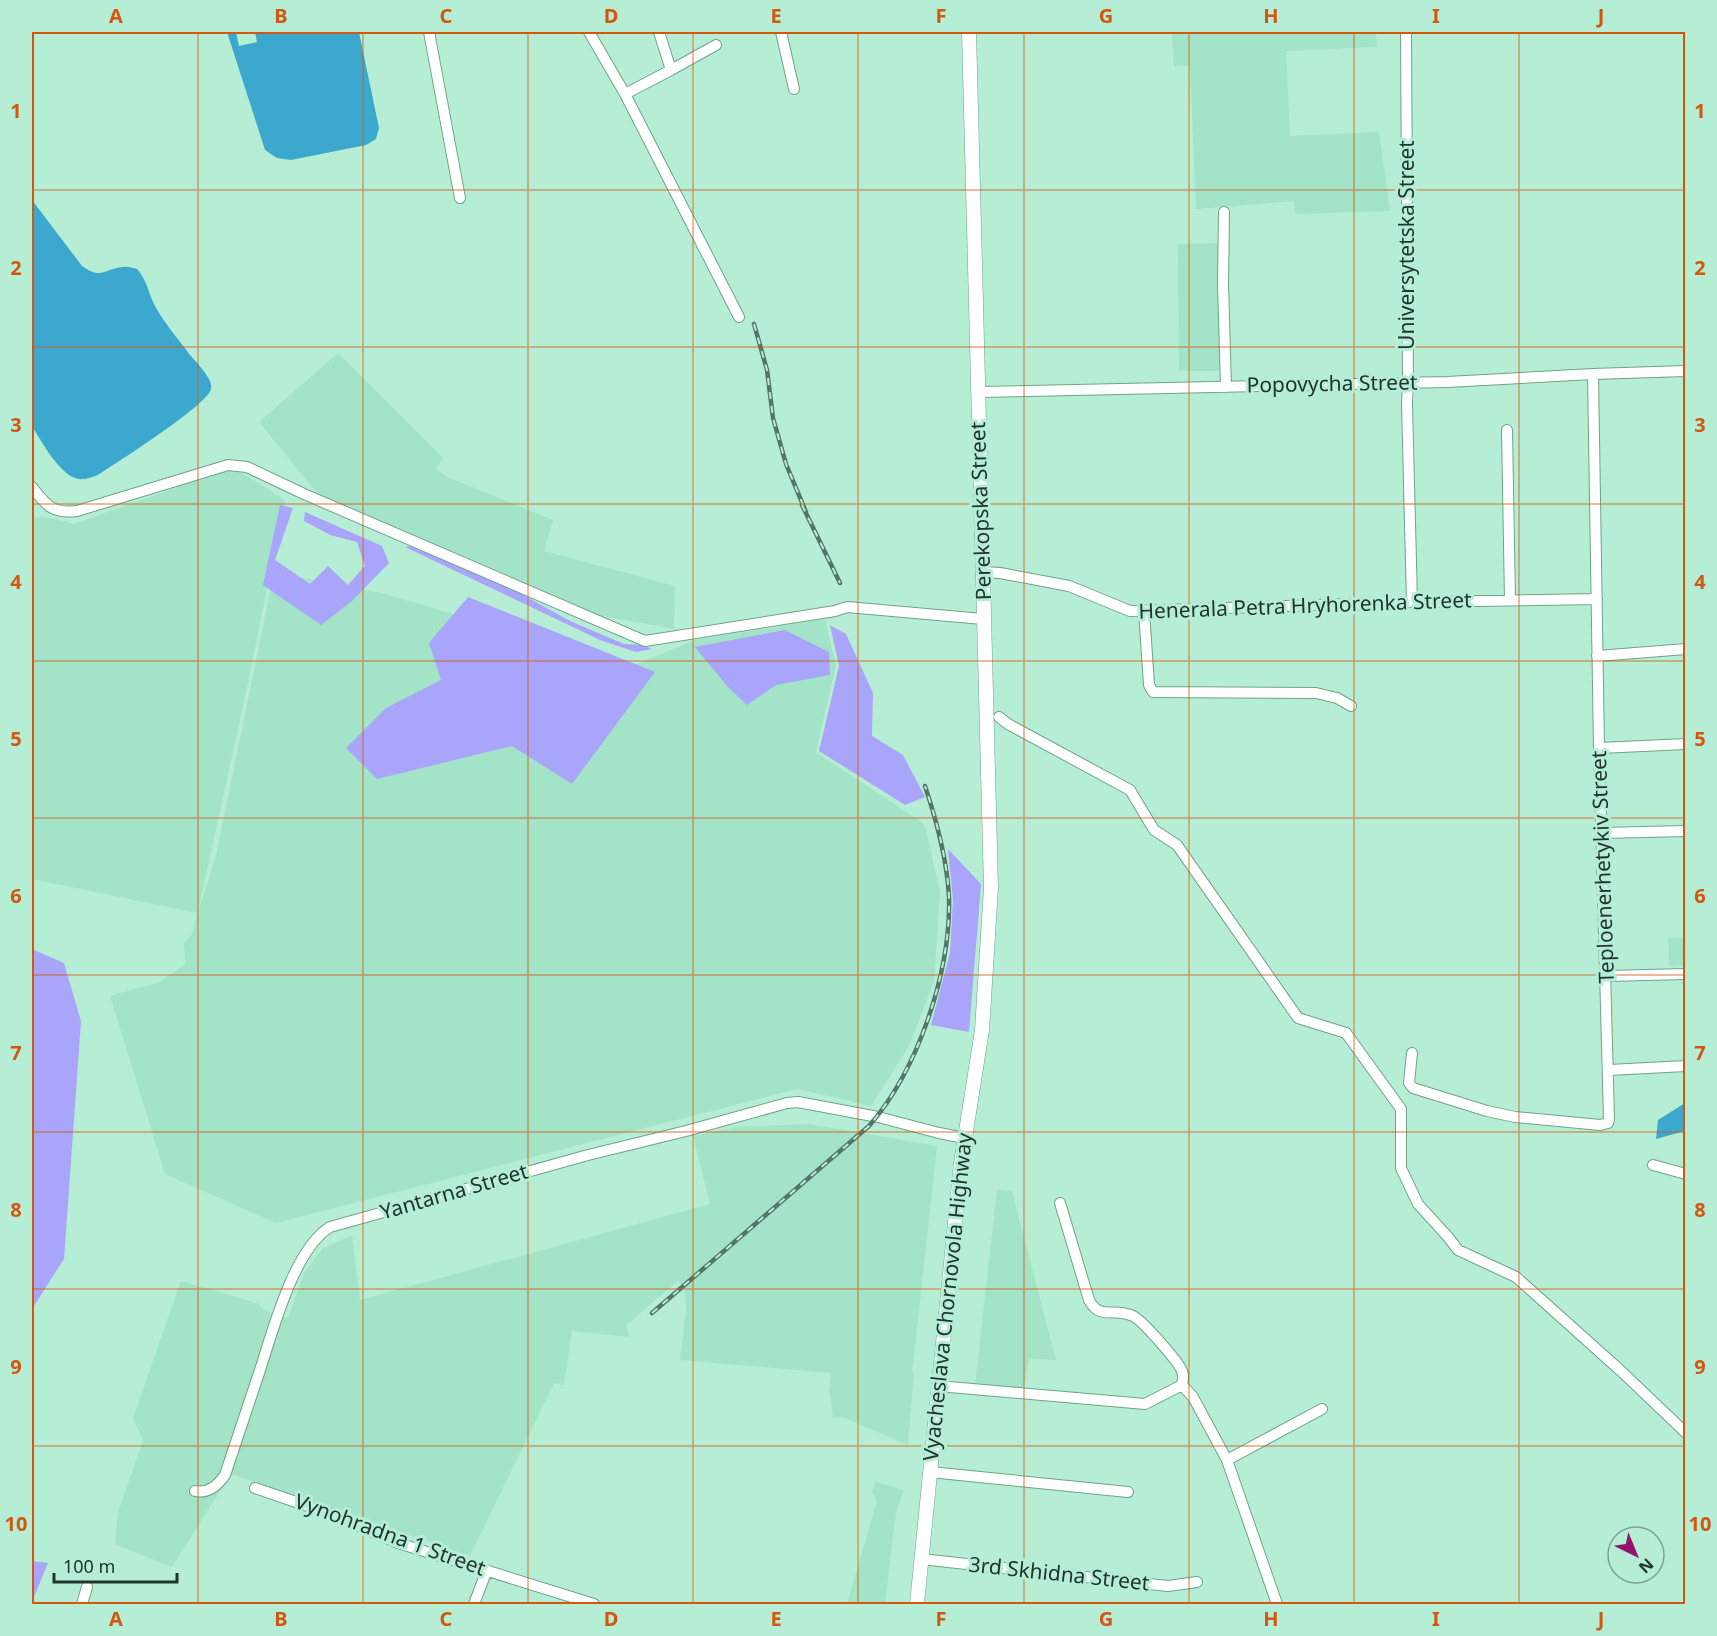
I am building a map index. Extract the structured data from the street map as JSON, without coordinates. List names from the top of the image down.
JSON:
{
  "streets": {
    "main road": ["Perekopska Street", "Vyacheslava Chornovola Highway"],
    "street": [
      "Universytetska Street",
      "Popovycha Street",
      "Henerala Petra Hryhorenka Street",
      "Teploenerhetykiv Street",
      "Yantarna Street",
      "Vynohradna 1 Street",
      "3rd Skhidna Street"
    ]
  },
  "crossings": [
    ["Universytetska Street", "Popovycha Street"],
    ["Universytetska Street", "Henerala Petra Hryhorenka Street"],
    ["Popovycha Street", "Perekopska Street"],
    ["Popovycha Street", "Teploenerhetykiv Street"],
    ["Perekopska Street", "Henerala Petra Hryhorenka Street"],
    ["Perekopska Street", "Vyacheslava Chornovola Highway"],
    ["Henerala Petra Hryhorenka Street", "Teploenerhetykiv Street"],
    ["Yantarna Street", "Vyacheslava Chornovola Highway"],
    ["Vyacheslava Chornovola Highway", "3rd Skhidna Street"]
  ],
  "scale_bar": "100 m",
  "north": "bottom right",
  "grid": {
    "columns": [
      "A",
      "B",
      "C",
      "D",
      "E",
      "F",
      "G",
      "H",
      "I",
      "J"
    ],
    "rows": [
      "1",
      "2",
      "3",
      "4",
      "5",
      "6",
      "7",
      "8",
      "9",
      "10"
    ]
  }
}
